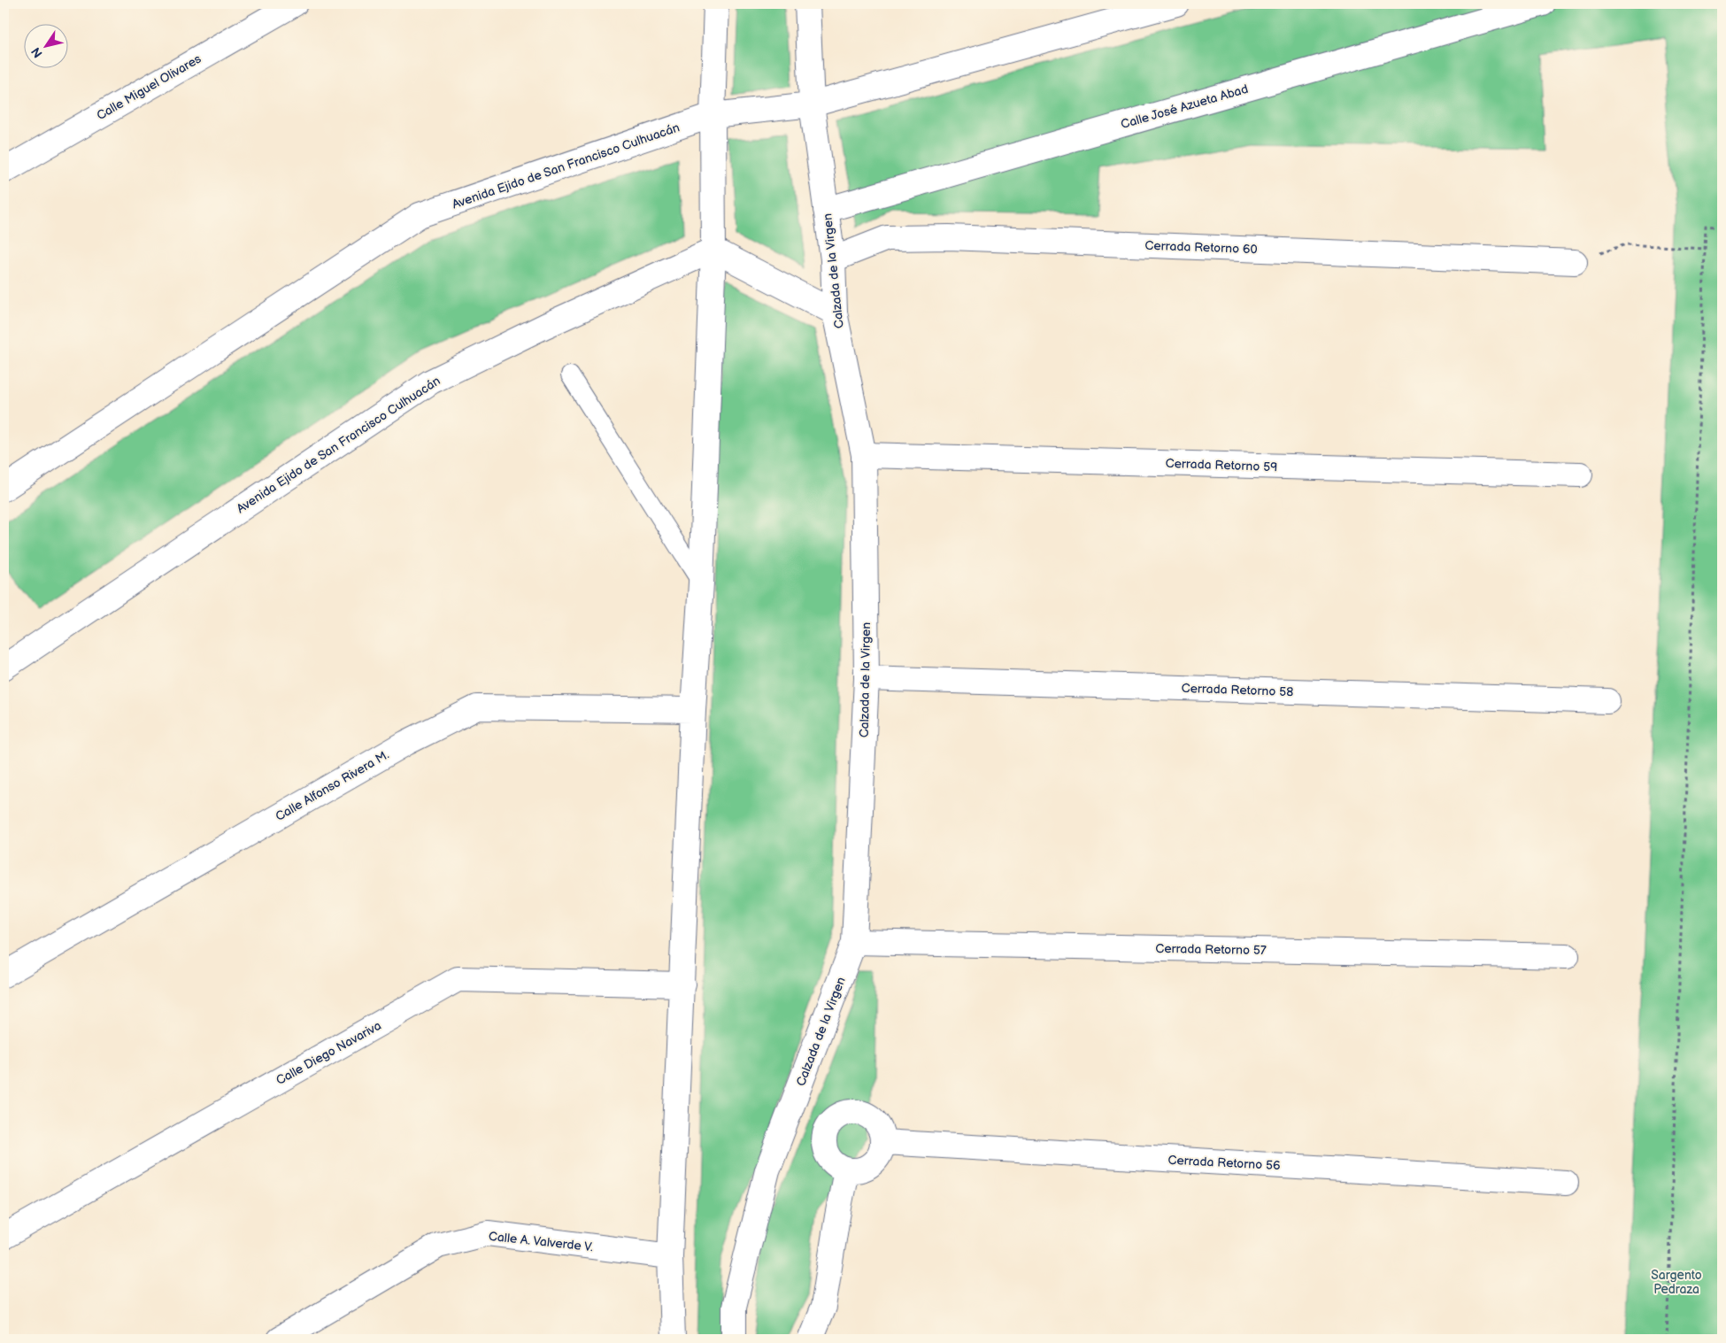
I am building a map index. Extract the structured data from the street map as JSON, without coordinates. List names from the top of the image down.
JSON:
{
  "streets": {
    "street": [
      "Calle Miguel Olivares",
      "Calle José Azueta Abad",
      "Avenida Ejido de San Francisco Culhuacán",
      "Cerrada Retorno 60",
      "Calzada de la Virgen",
      "Cerrada Retorno 59",
      "Cerrada Retorno 58",
      "Calle Alfonso Rivera M.",
      "Cerrada Retorno 57",
      "Calle Diego Navariva",
      "Cerrada Retorno 56",
      "Calle A. Valverde V."
    ]
  },
  "crossings": [
    ["Calle José Azueta Abad", "Calzada de la Virgen"],
    ["Avenida Ejido de San Francisco Culhuacán", "Calzada de la Virgen"],
    ["Cerrada Retorno 60", "Calzada de la Virgen"],
    ["Calzada de la Virgen", "Cerrada Retorno 59"],
    ["Calzada de la Virgen", "Cerrada Retorno 58"],
    ["Calzada de la Virgen", "Cerrada Retorno 57"]
  ],
  "parks": ["Sargento Pedraza"],
  "north": "bottom left"
}
